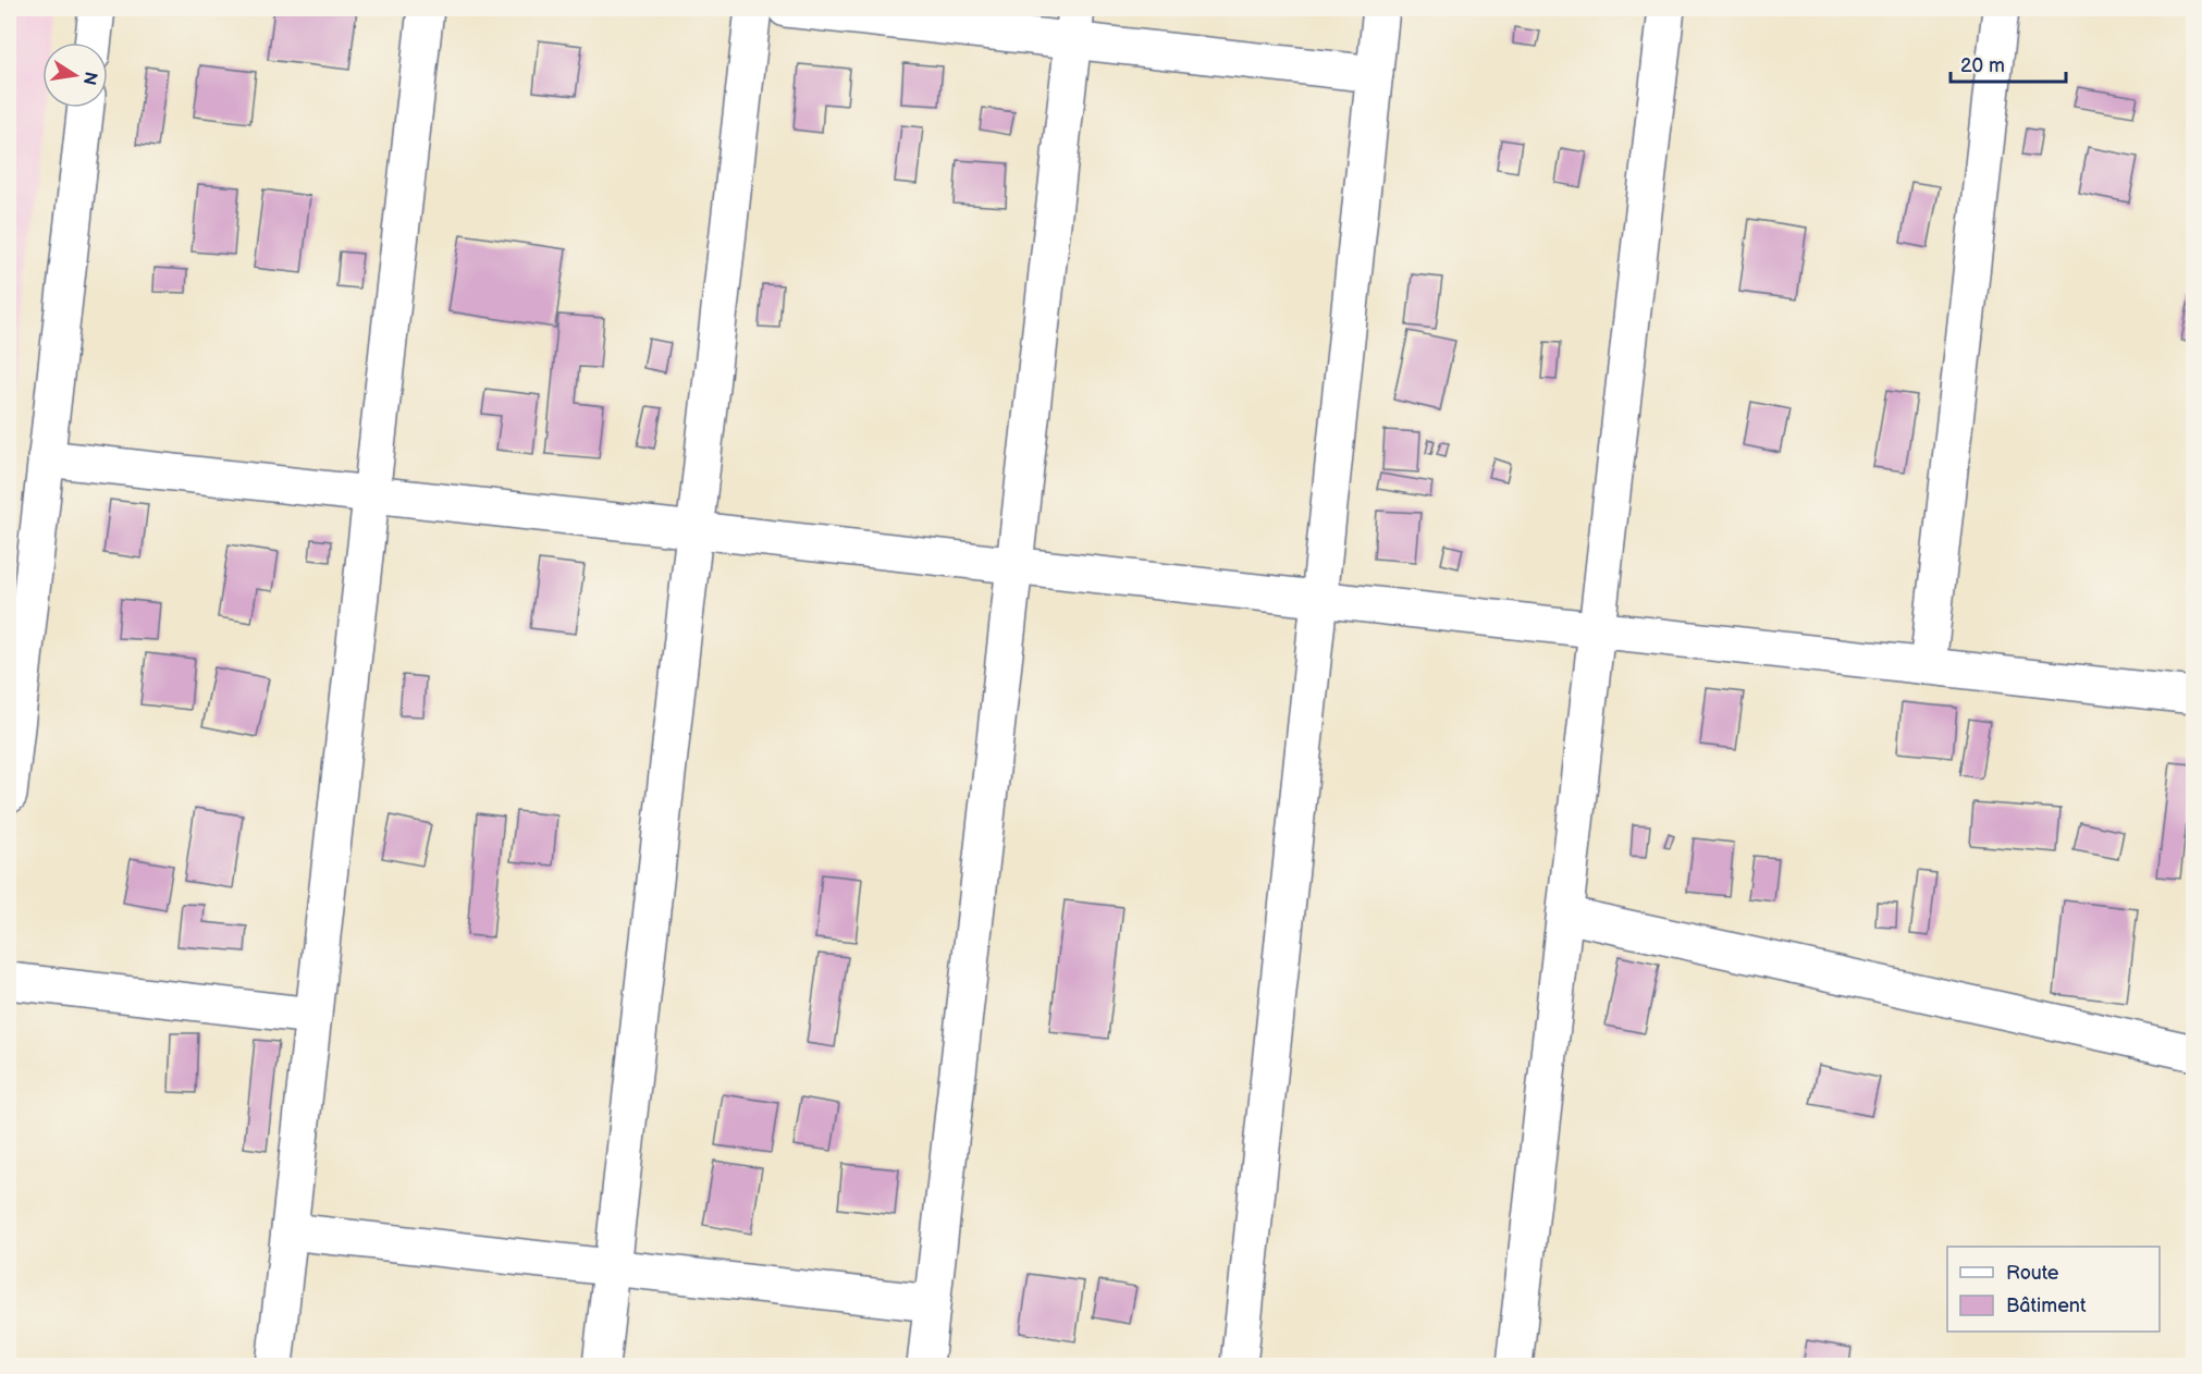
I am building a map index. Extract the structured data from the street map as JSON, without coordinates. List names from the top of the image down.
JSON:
{
  "legend": ["Route", "Bâtiment"],
  "scale_bar": "20 m",
  "north": "right"
}
